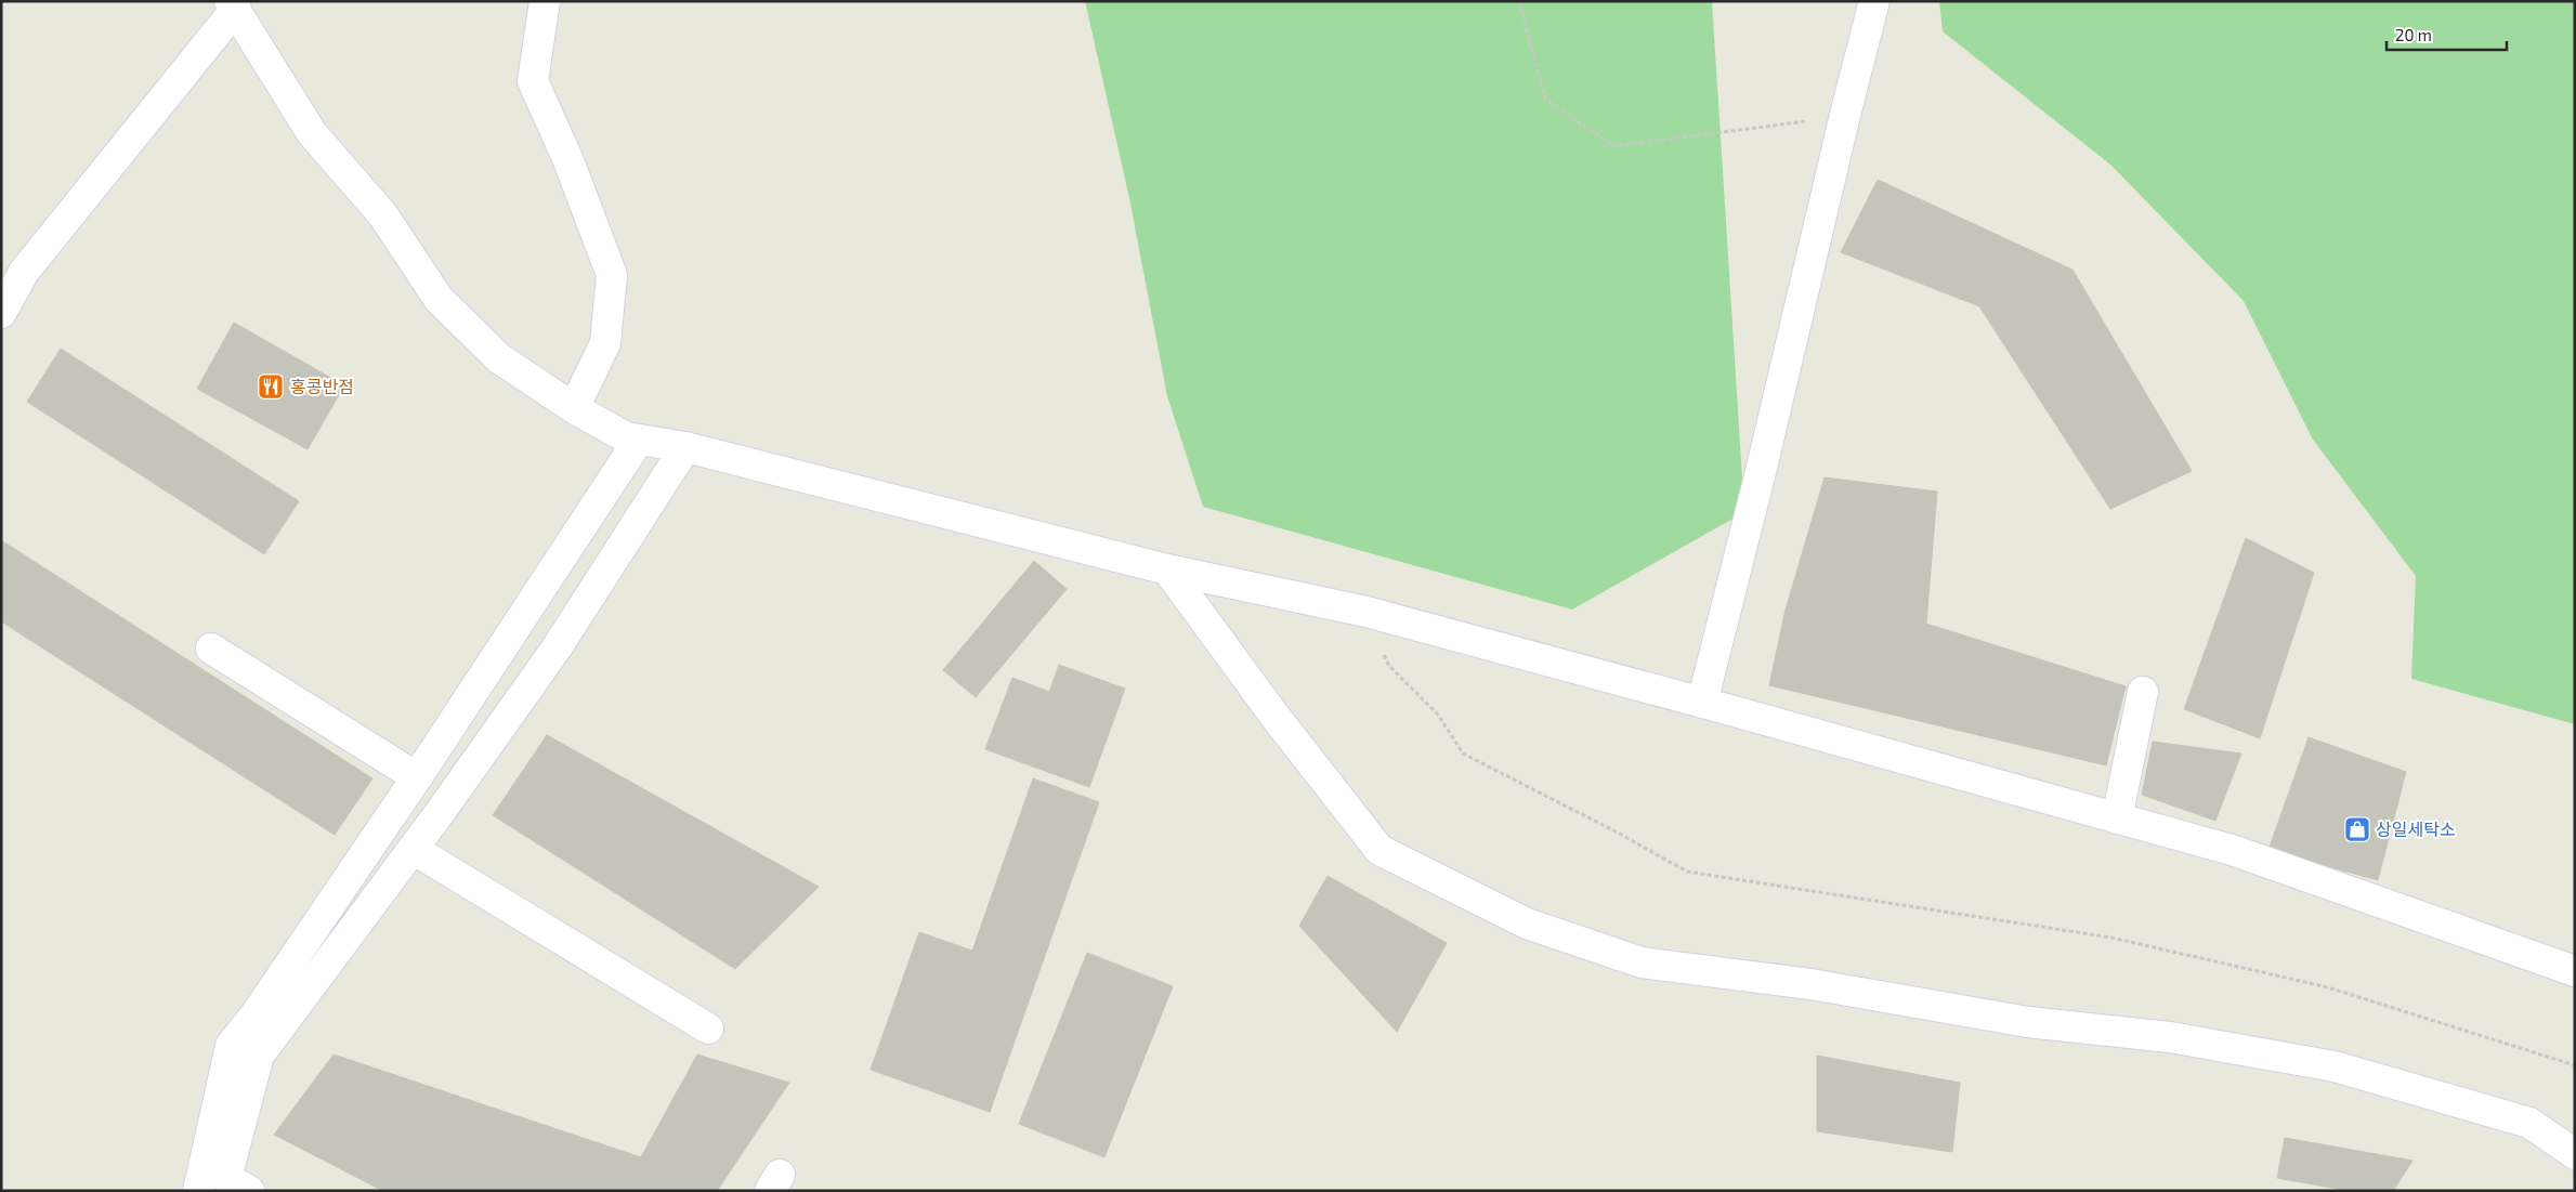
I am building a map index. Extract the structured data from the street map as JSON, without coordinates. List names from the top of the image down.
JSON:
{
  "places": {
    "restaurant": ["홍콩반점"],
    "shop": ["상일세탁소"]
  },
  "scale_bar": "20 m"
}
